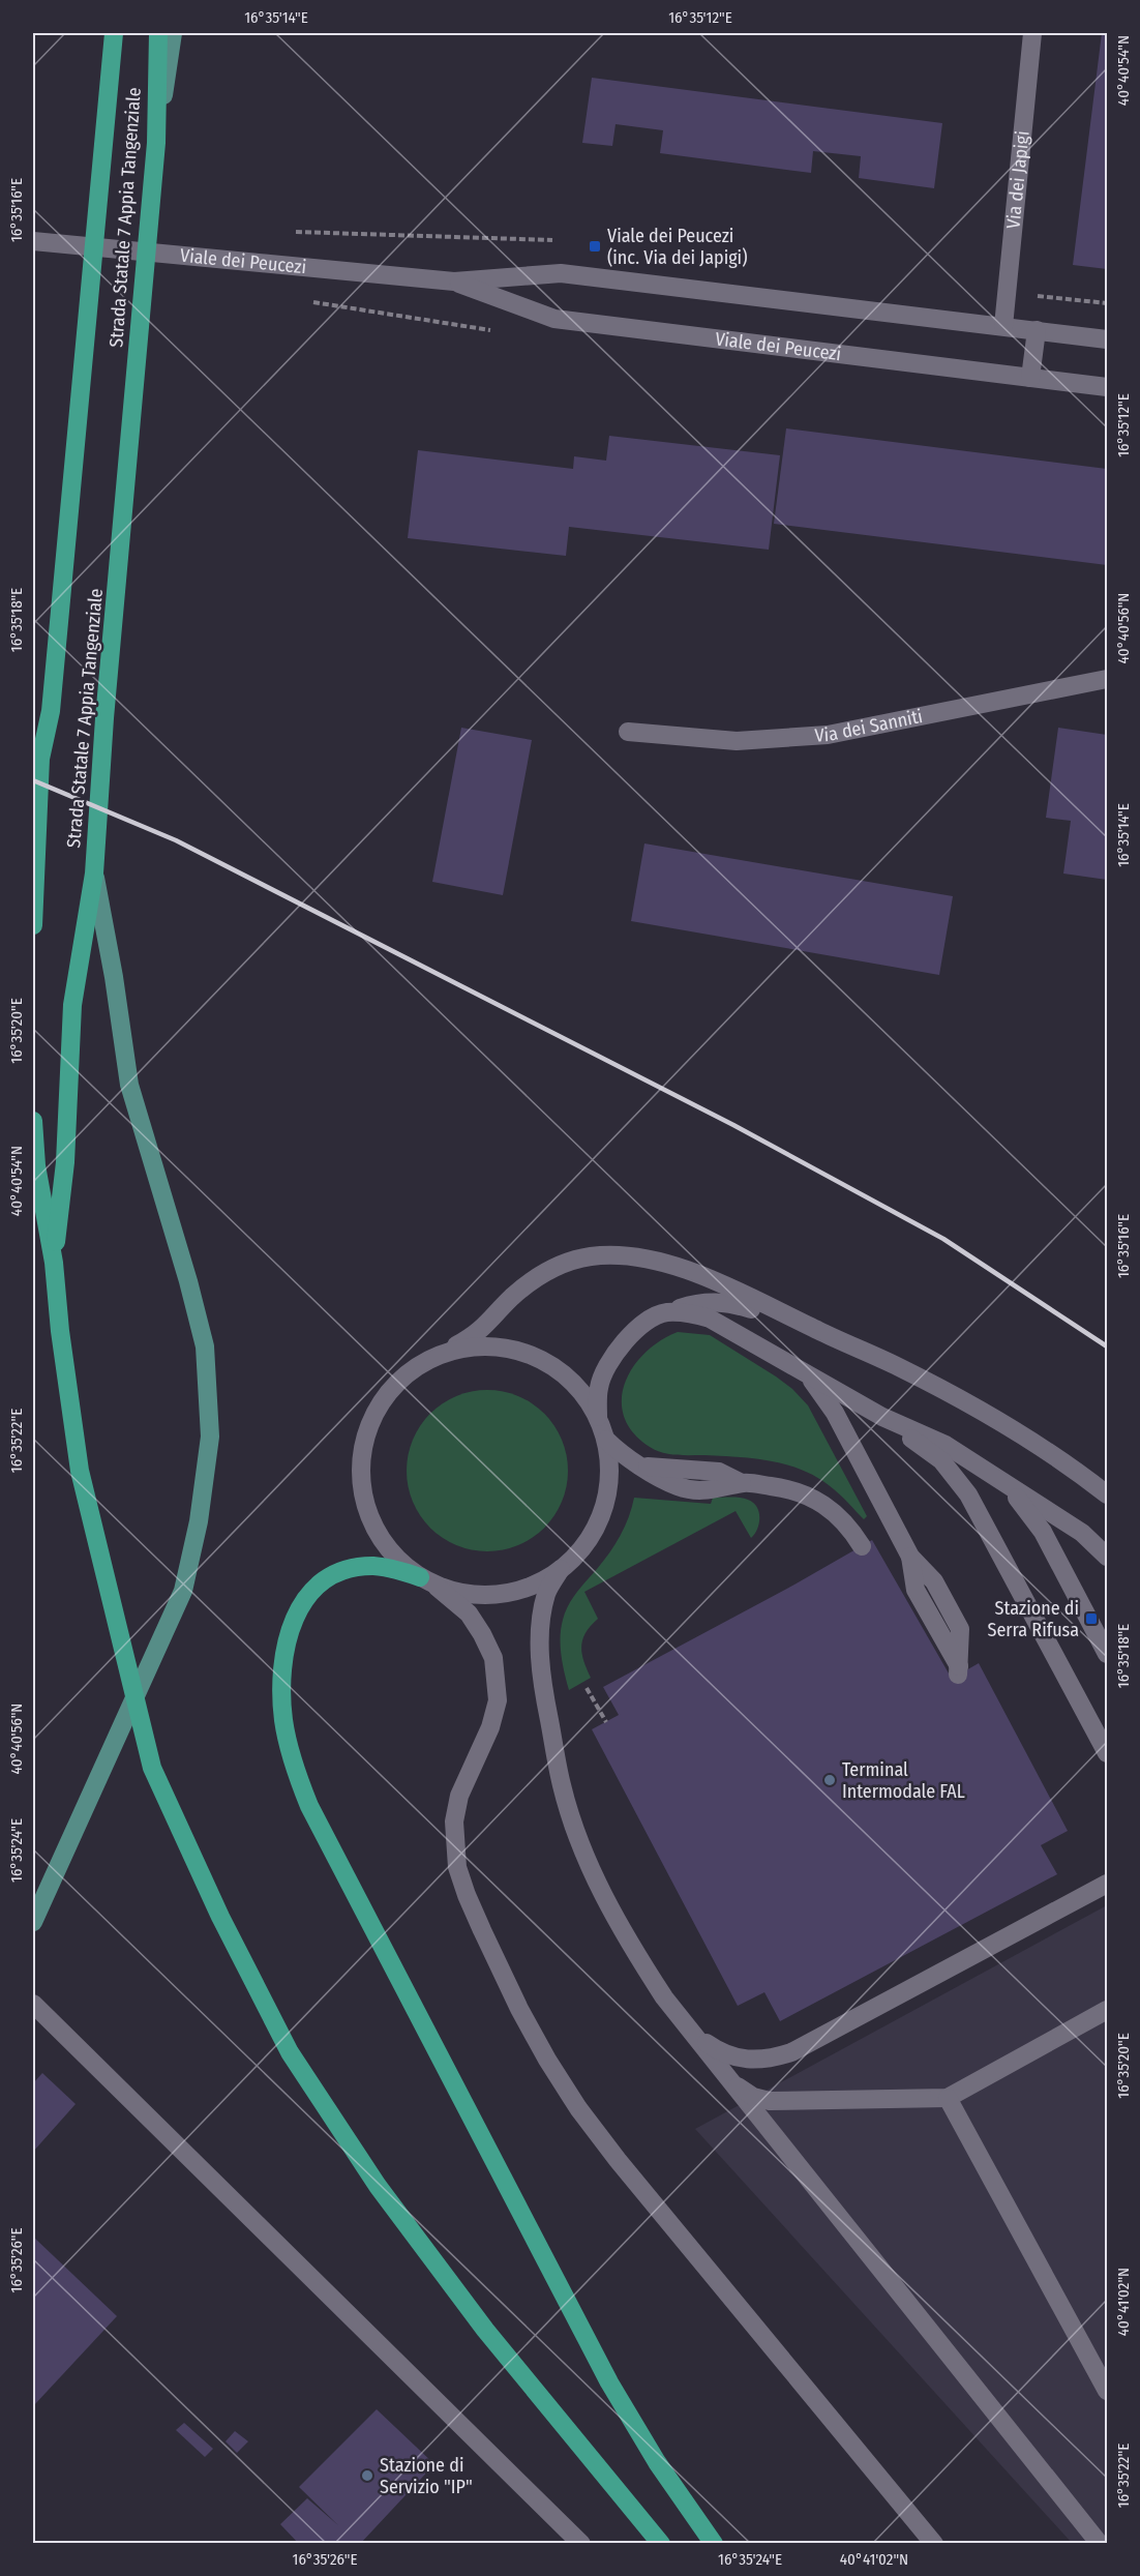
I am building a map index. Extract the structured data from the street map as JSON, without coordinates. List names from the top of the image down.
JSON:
{
  "streets": {
    "highway": ["Strada Statale 7 Appia Tangenziale"],
    "street": ["Via dei Japigi", "Viale dei Peucezi", "Via dei Sanniti"]
  },
  "crossings": [
    ["Via dei Japigi", "Viale dei Peucezi"]
  ],
  "places": {
    "transit": ["Viale dei Peucezi (inc. Via dei Japigi)", "Stazione di Serra Rifusa"],
    "other": ["Terminal Intermodale FAL", "Stazione di Servizio \"IP\""]
  },
  "coordinates": [
    "16°35'14\"E",
    "16°35'12\"E",
    "40°40'54\"N",
    "16°35'16\"E",
    "16°35'18\"E",
    "40°40'56\"N",
    "16°35'20\"E",
    "16°35'22\"E",
    "16°35'24\"E",
    "16°35'26\"E",
    "40°41'02\"N"
  ]
}
